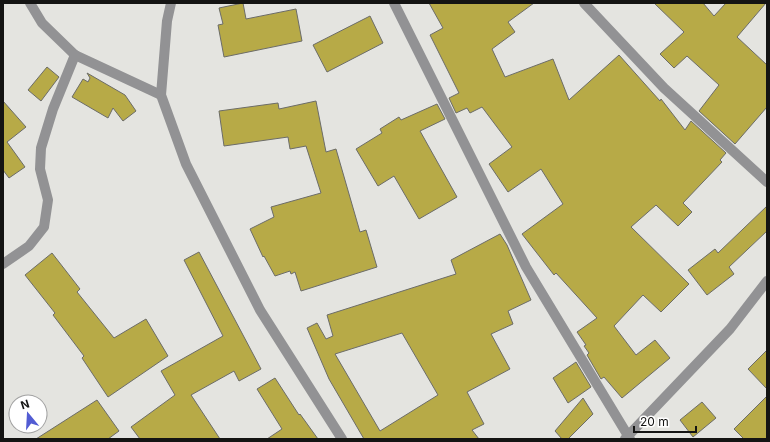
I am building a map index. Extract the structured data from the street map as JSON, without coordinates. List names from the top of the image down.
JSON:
{
  "scale_bar": "20 m",
  "north": "top"
}
